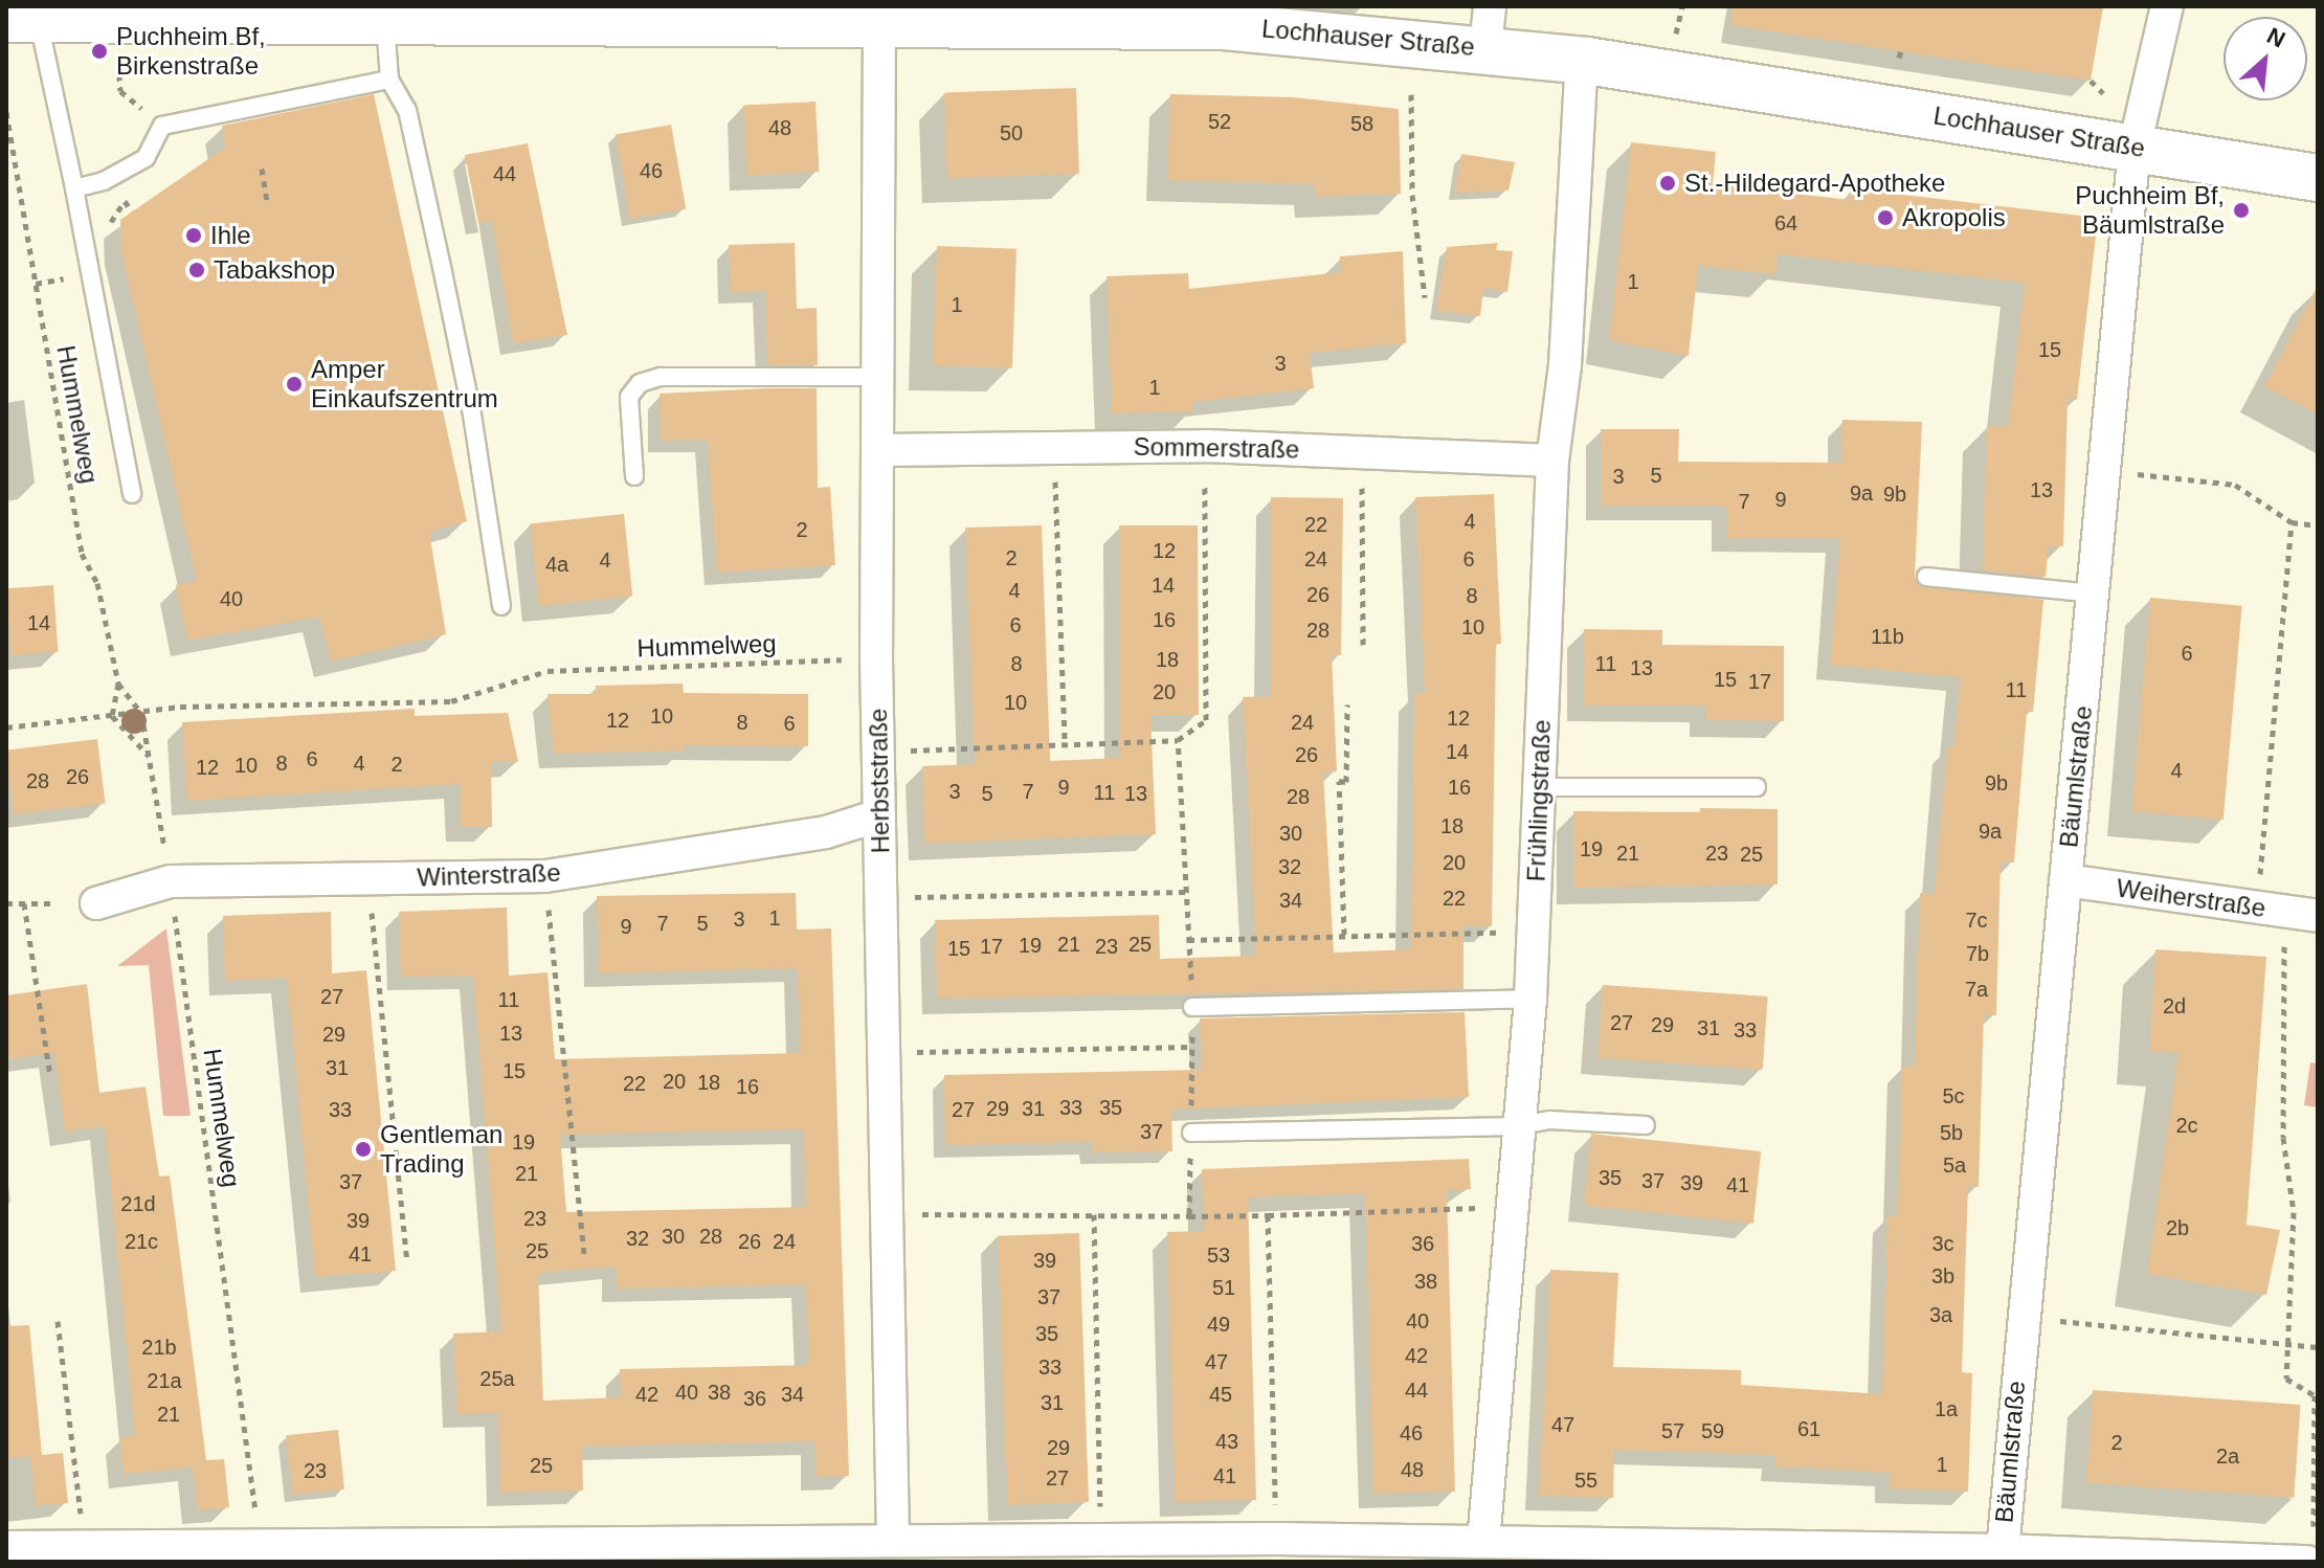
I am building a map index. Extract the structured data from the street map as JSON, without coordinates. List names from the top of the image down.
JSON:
{
  "streets": {
    "street": [
      "Lochhauser Straße",
      "Sommerstraße",
      "Bäumlstraße",
      "Herbststraße",
      "Frühlingstraße",
      "Winterstraße",
      "Weiherstraße"
    ],
    "path": ["Hummelweg"]
  },
  "crossings": [
    ["Lochhauser Straße", "Bäumlstraße"],
    ["Lochhauser Straße", "Herbststraße"],
    ["Lochhauser Straße", "Frühlingstraße"],
    ["Hummelweg", "Herbststraße"],
    ["Hummelweg", "Winterstraße"],
    ["Sommerstraße", "Herbststraße"],
    ["Sommerstraße", "Frühlingstraße"],
    ["Bäumlstraße", "Weiherstraße"],
    ["Herbststraße", "Winterstraße"]
  ],
  "places": [
    "Puchheim Bf, Birkenstraße",
    "St.-Hildegard-Apotheke",
    "Puchheim Bf, Bäumlstraße",
    "Akropolis",
    "Ihle",
    "Tabakshop",
    "Amper Einkaufszentrum",
    "Gentleman Trading"
  ],
  "house_numbers": [
    "52",
    "58",
    "48",
    "50",
    "46",
    "44",
    "64",
    "1",
    "1",
    "15",
    "3",
    "1",
    "5",
    "3",
    "13",
    "9a",
    "9b",
    "9",
    "7",
    "4",
    "22",
    "2",
    "12",
    "2",
    "24",
    "6",
    "4",
    "4a",
    "14",
    "4",
    "26",
    "8",
    "40",
    "16",
    "14",
    "6",
    "10",
    "28",
    "11b",
    "6",
    "18",
    "8",
    "11",
    "13",
    "15",
    "17",
    "11",
    "20",
    "10",
    "10",
    "12",
    "12",
    "8",
    "24",
    "6",
    "14",
    "26",
    "6",
    "8",
    "4",
    "2",
    "10",
    "12",
    "4",
    "26",
    "28",
    "9b",
    "9",
    "16",
    "3",
    "7",
    "11",
    "5",
    "13",
    "28",
    "18",
    "9a",
    "30",
    "19",
    "21",
    "23",
    "25",
    "20",
    "32",
    "22",
    "34",
    "1",
    "3",
    "7c",
    "7",
    "5",
    "9",
    "21",
    "25",
    "19",
    "17",
    "23",
    "15",
    "7b",
    "7a",
    "27",
    "11",
    "2d",
    "27",
    "29",
    "31",
    "33",
    "13",
    "29",
    "31",
    "15",
    "20",
    "18",
    "22",
    "16",
    "5c",
    "33",
    "35",
    "29",
    "31",
    "33",
    "27",
    "2c",
    "37",
    "5b",
    "19",
    "5a",
    "21",
    "35",
    "37",
    "37",
    "39",
    "41",
    "21d",
    "23",
    "39",
    "2b",
    "30",
    "28",
    "32",
    "21c",
    "26",
    "24",
    "36",
    "3c",
    "25",
    "41",
    "53",
    "39",
    "3b",
    "38",
    "51",
    "37",
    "3a",
    "40",
    "49",
    "35",
    "21b",
    "42",
    "47",
    "33",
    "25a",
    "21a",
    "44",
    "40",
    "38",
    "42",
    "34",
    "45",
    "36",
    "31",
    "1a",
    "21",
    "47",
    "61",
    "57",
    "59",
    "46",
    "43",
    "2",
    "29",
    "2a",
    "1",
    "25",
    "48",
    "23",
    "41",
    "27",
    "55"
  ],
  "north": "top right"
}
